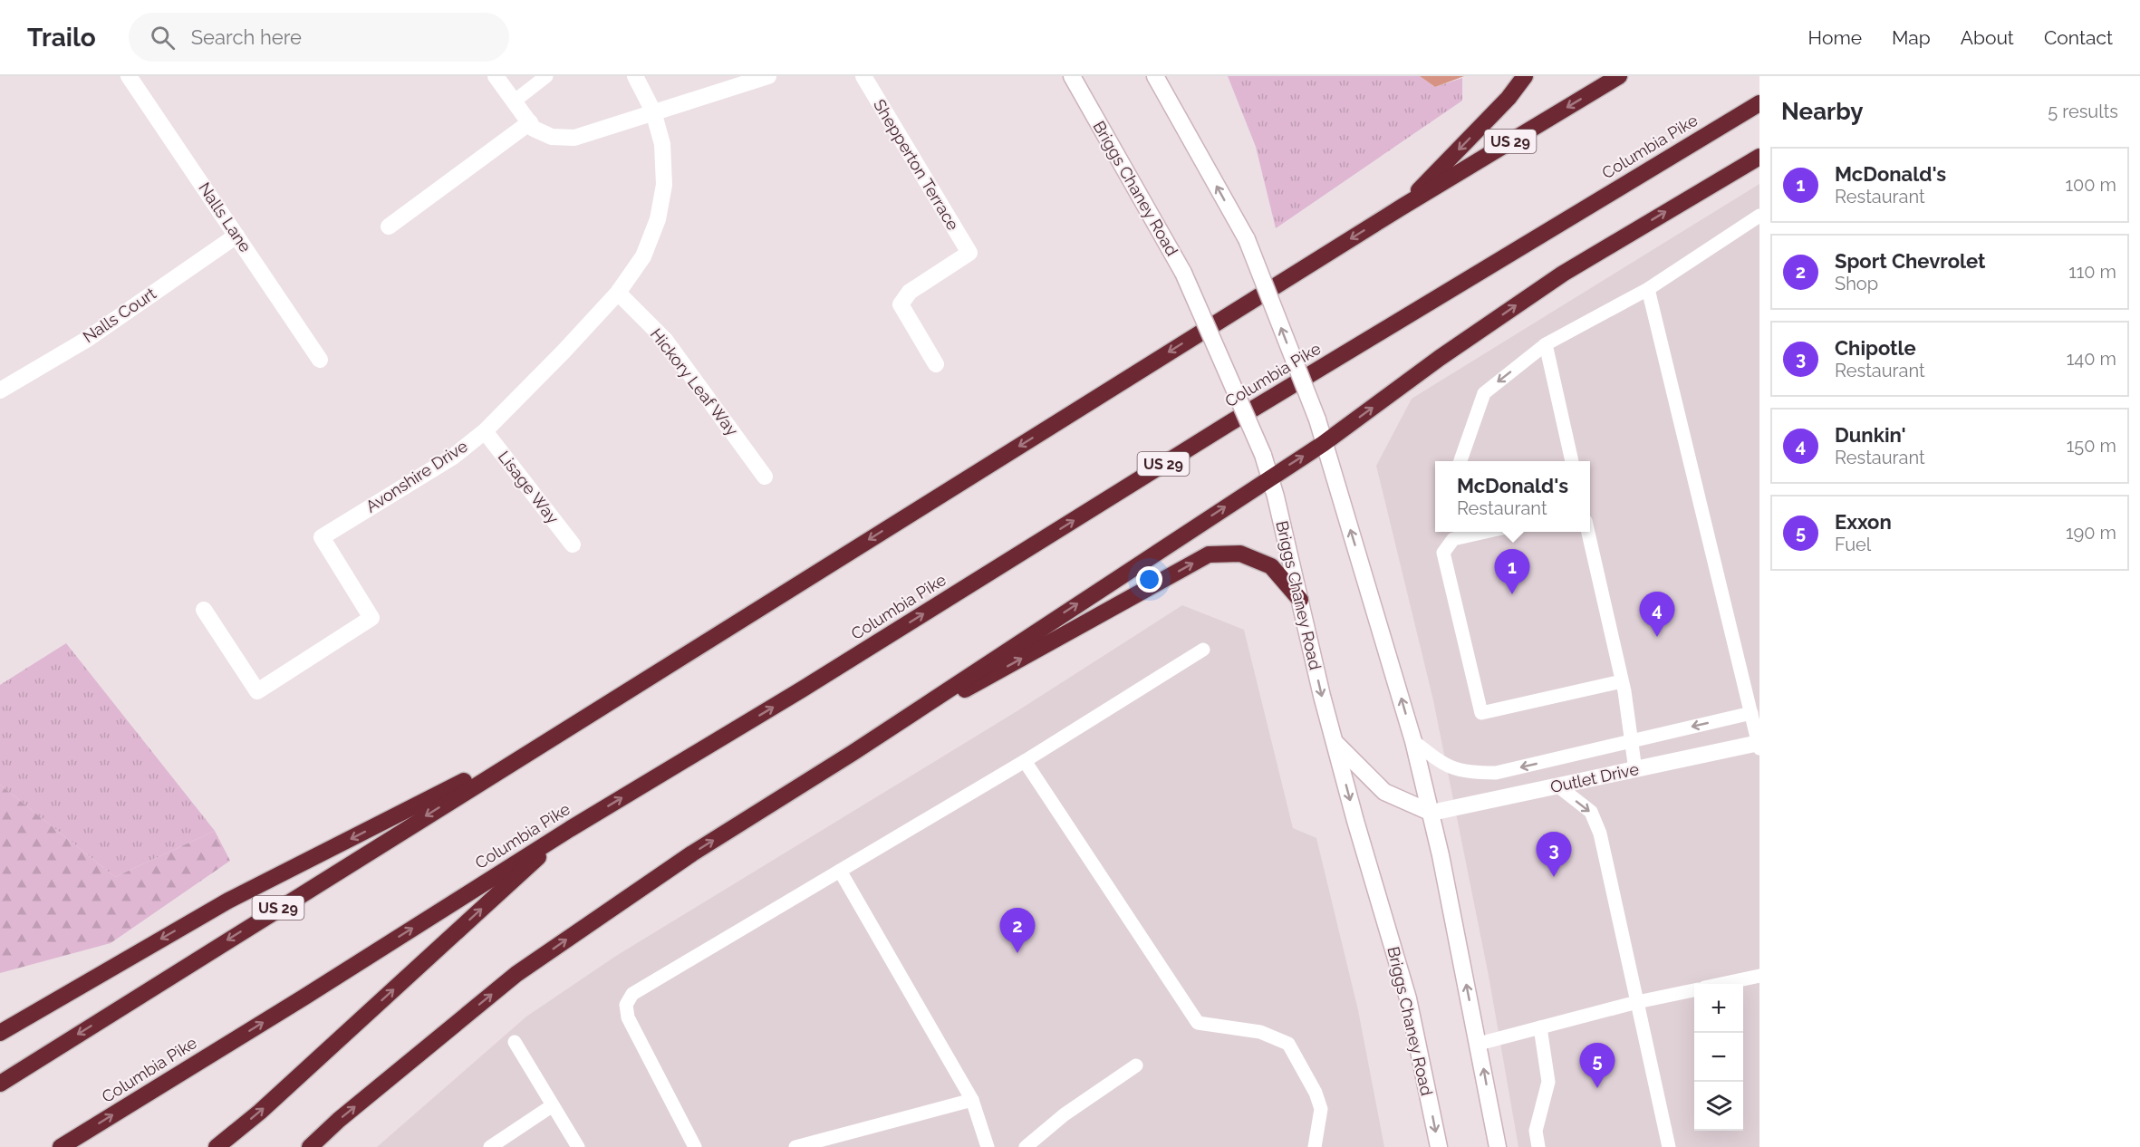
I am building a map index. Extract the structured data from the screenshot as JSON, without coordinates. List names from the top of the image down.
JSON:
{
  "streets": {
    "highway": ["US 29", "Columbia Pike"],
    "street": [
      "Shepperton Terrace",
      "Briggs Chaney Road",
      "Nalls Lane",
      "Nalls Court",
      "Hickory Leaf Way",
      "Avonshire Drive",
      "Lisage Way",
      "Outlet Drive"
    ]
  },
  "crossings": [
    ["Nalls Lane", "Nalls Court"],
    ["Hickory Leaf Way", "Avonshire Drive"],
    ["Avonshire Drive", "Lisage Way"]
  ],
  "page": {
    "header": "Trailo",
    "search": "Search here",
    "nav": [
      "Home",
      "Map",
      "About",
      "Contact"
    ],
    "heading": ["Nearby", "5 results"],
    "list": [
      {
        "mark": "1",
        "name": "McDonald's",
        "note": "Restaurant",
        "value": "100 m"
      },
      {
        "mark": "2",
        "name": "Sport Chevrolet",
        "note": "Shop",
        "value": "110 m"
      },
      {
        "mark": "3",
        "name": "Chipotle",
        "note": "Restaurant",
        "value": "140 m"
      },
      {
        "mark": "4",
        "name": "Dunkin'",
        "note": "Restaurant",
        "value": "150 m"
      },
      {
        "mark": "5",
        "name": "Exxon",
        "note": "Fuel",
        "value": "190 m"
      }
    ],
    "popup": ["McDonald's", "Restaurant"],
    "pins": [
      "1",
      "4",
      "3",
      "2",
      "5"
    ],
    "map_buttons": ["+", "−"]
  }
}
